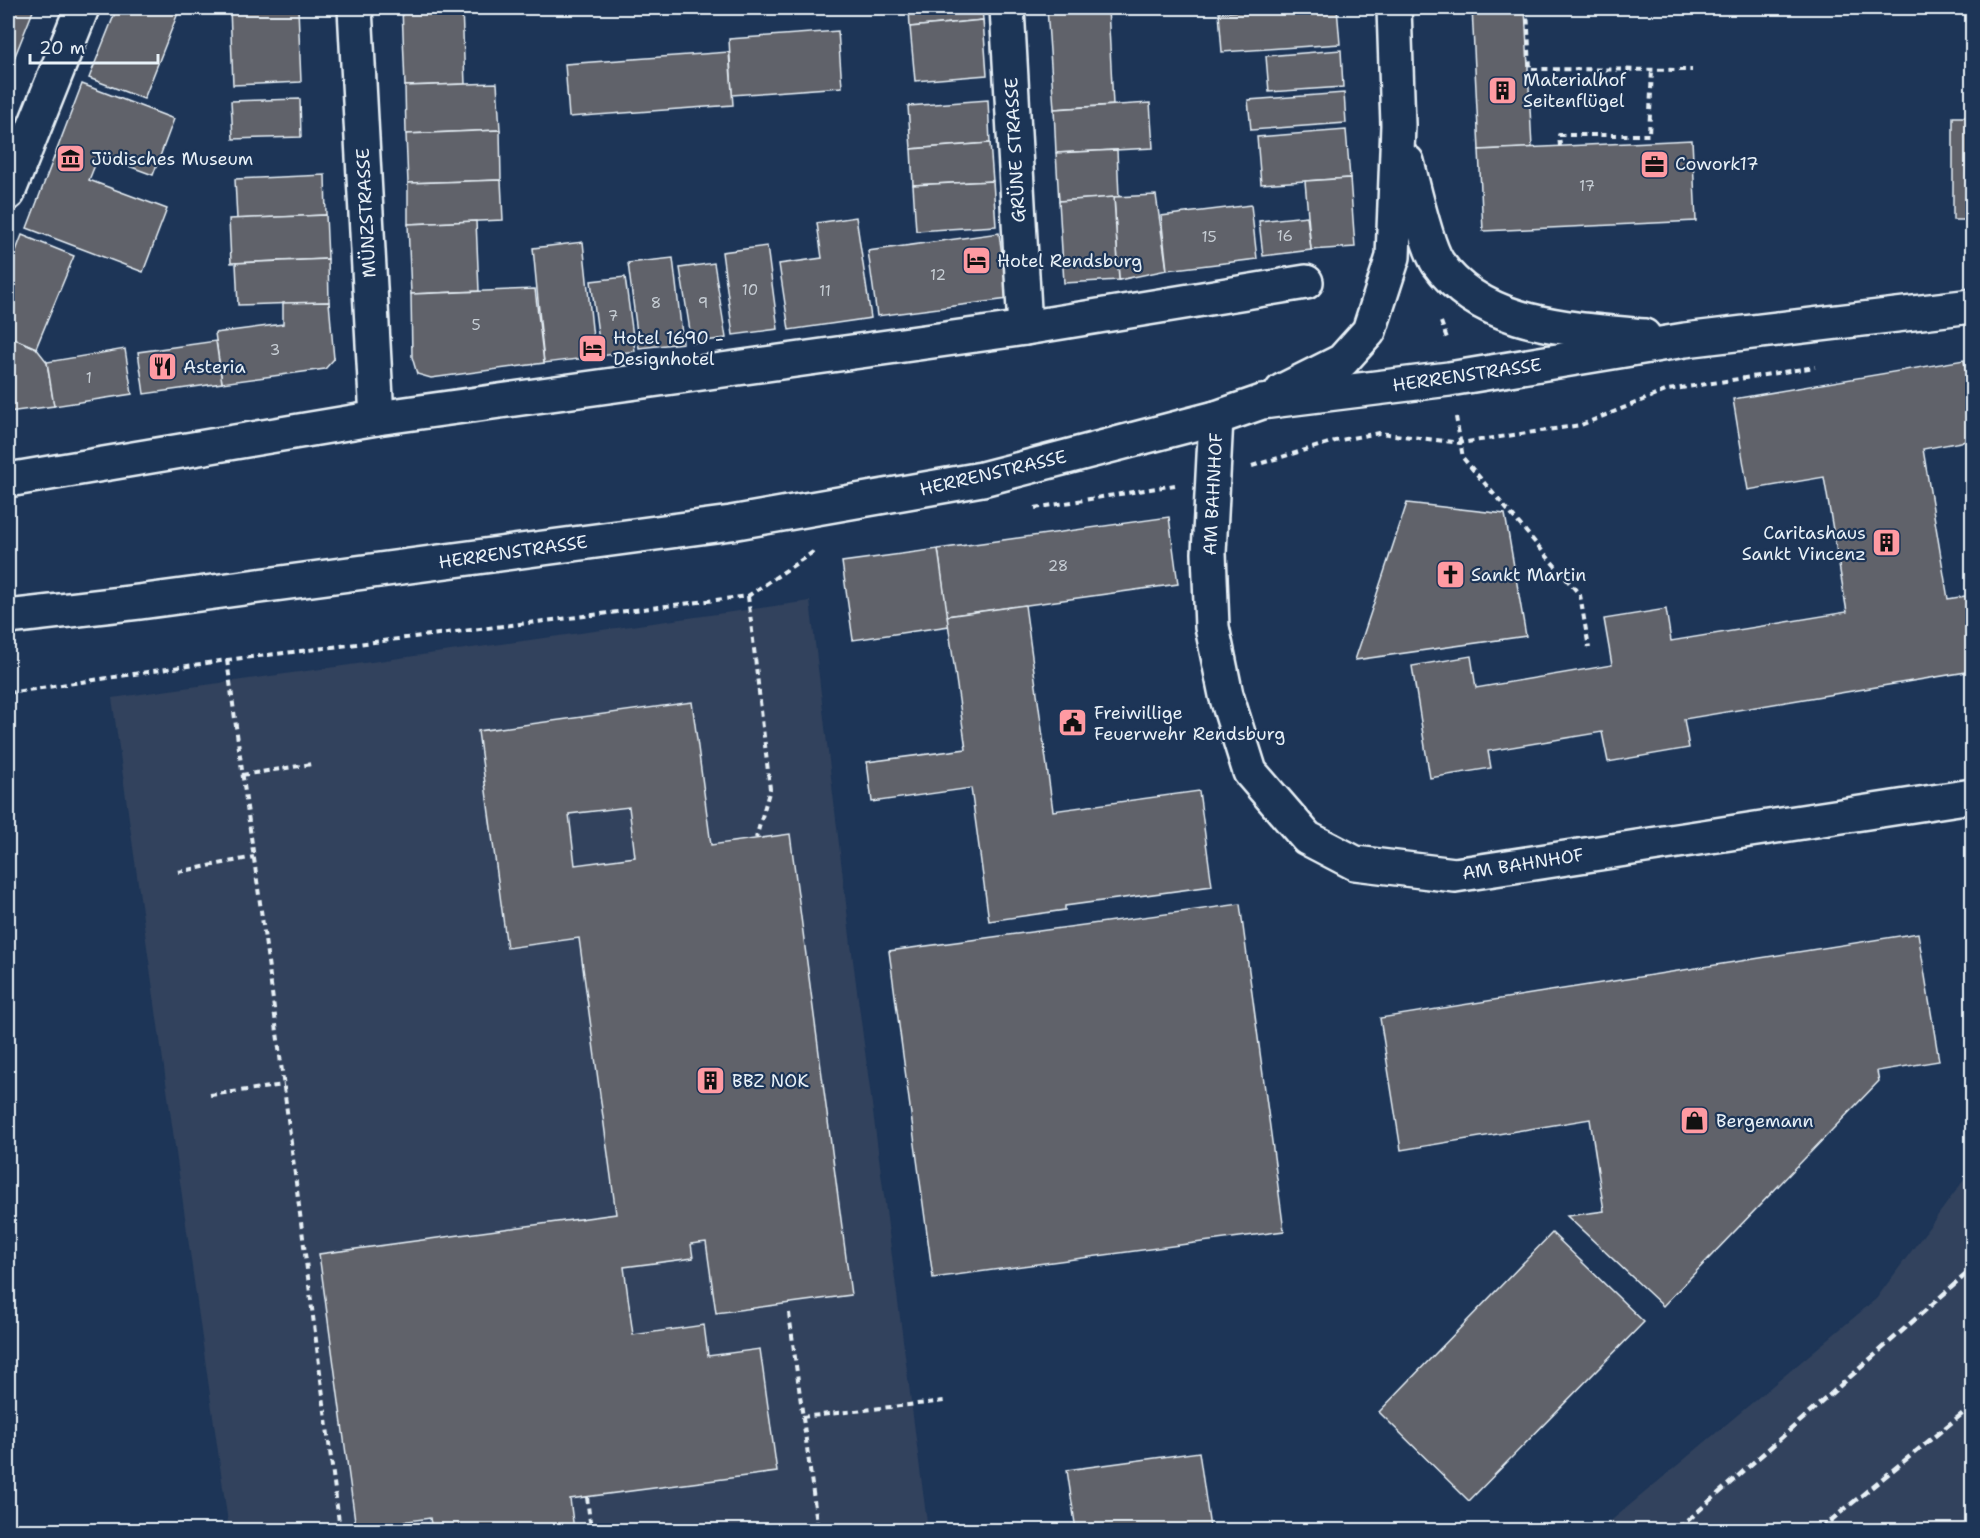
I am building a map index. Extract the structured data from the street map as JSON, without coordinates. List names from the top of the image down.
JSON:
{
  "streets": {
    "street": [
      "GRÜNE STRASSE",
      "MÜNZSTRASSE",
      "HERRENSTRASSE",
      "AM BAHNHOF"
    ]
  },
  "crossings": [
    ["HERRENSTRASSE", "AM BAHNHOF"]
  ],
  "places": {
    "building": ["Materialhof Seitenflügel", "Caritashaus Sankt Vincenz", "BBZ NOK"],
    "museum": ["Jüdisches Museum"],
    "office": ["Cowork17"],
    "hotel": ["Hotel Rendsburg", "Hotel 1690 - Designhotel"],
    "restaurant": ["Asteria"],
    "church": ["Sankt Martin"],
    "public building": ["Freiwillige Feuerwehr Rendsburg"],
    "shop": ["Bergemann"]
  },
  "house_numbers": [
    "17",
    "16",
    "15",
    "12",
    "10",
    "11",
    "8",
    "9",
    "7",
    "5",
    "3",
    "1",
    "28"
  ],
  "scale_bar": "20 m"
}
